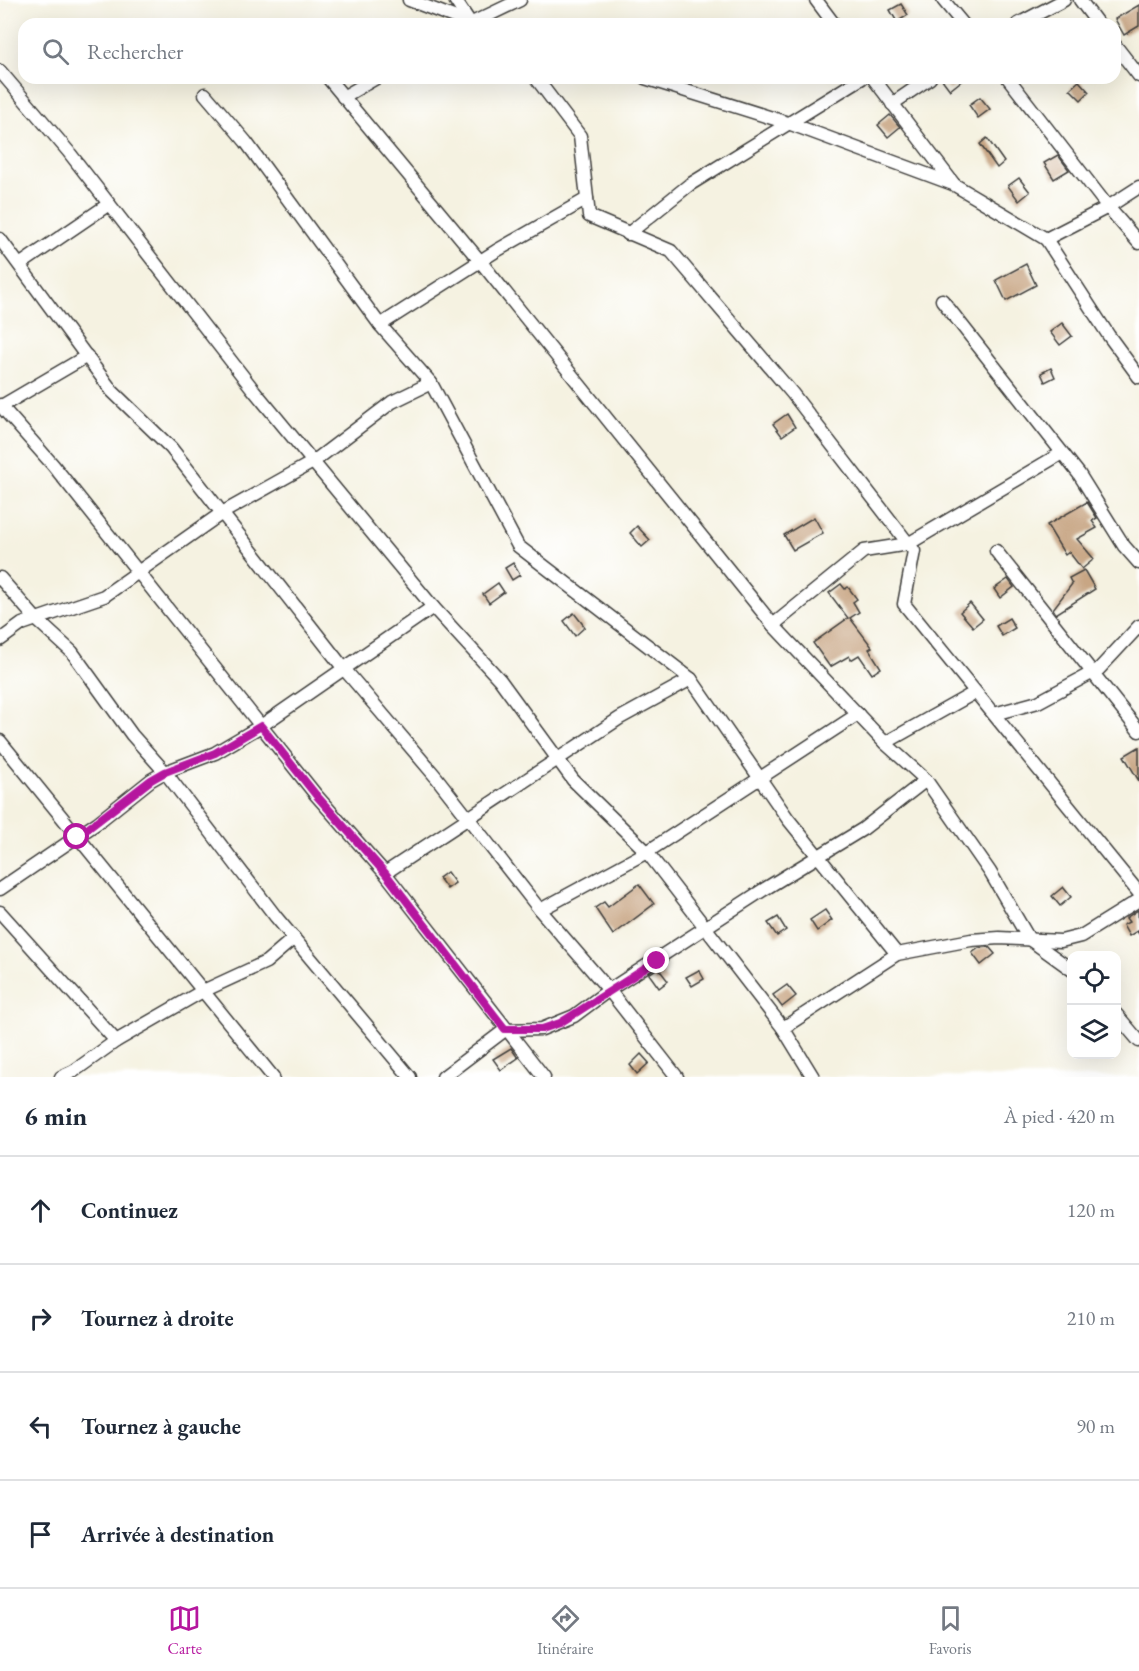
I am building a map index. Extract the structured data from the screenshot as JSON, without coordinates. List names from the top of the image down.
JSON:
{
  "page": {
    "search": "Rechercher",
    "heading": ["6 min", "À pied · 420 m"],
    "list": [
      ["Continuez", "120 m"],
      ["Tournez à droite", "210 m"],
      ["Tournez à gauche", "90 m"],
      "Arrivée à destination"
    ],
    "nav": ["Carte", "Itinéraire", "Favoris"]
  }
}
